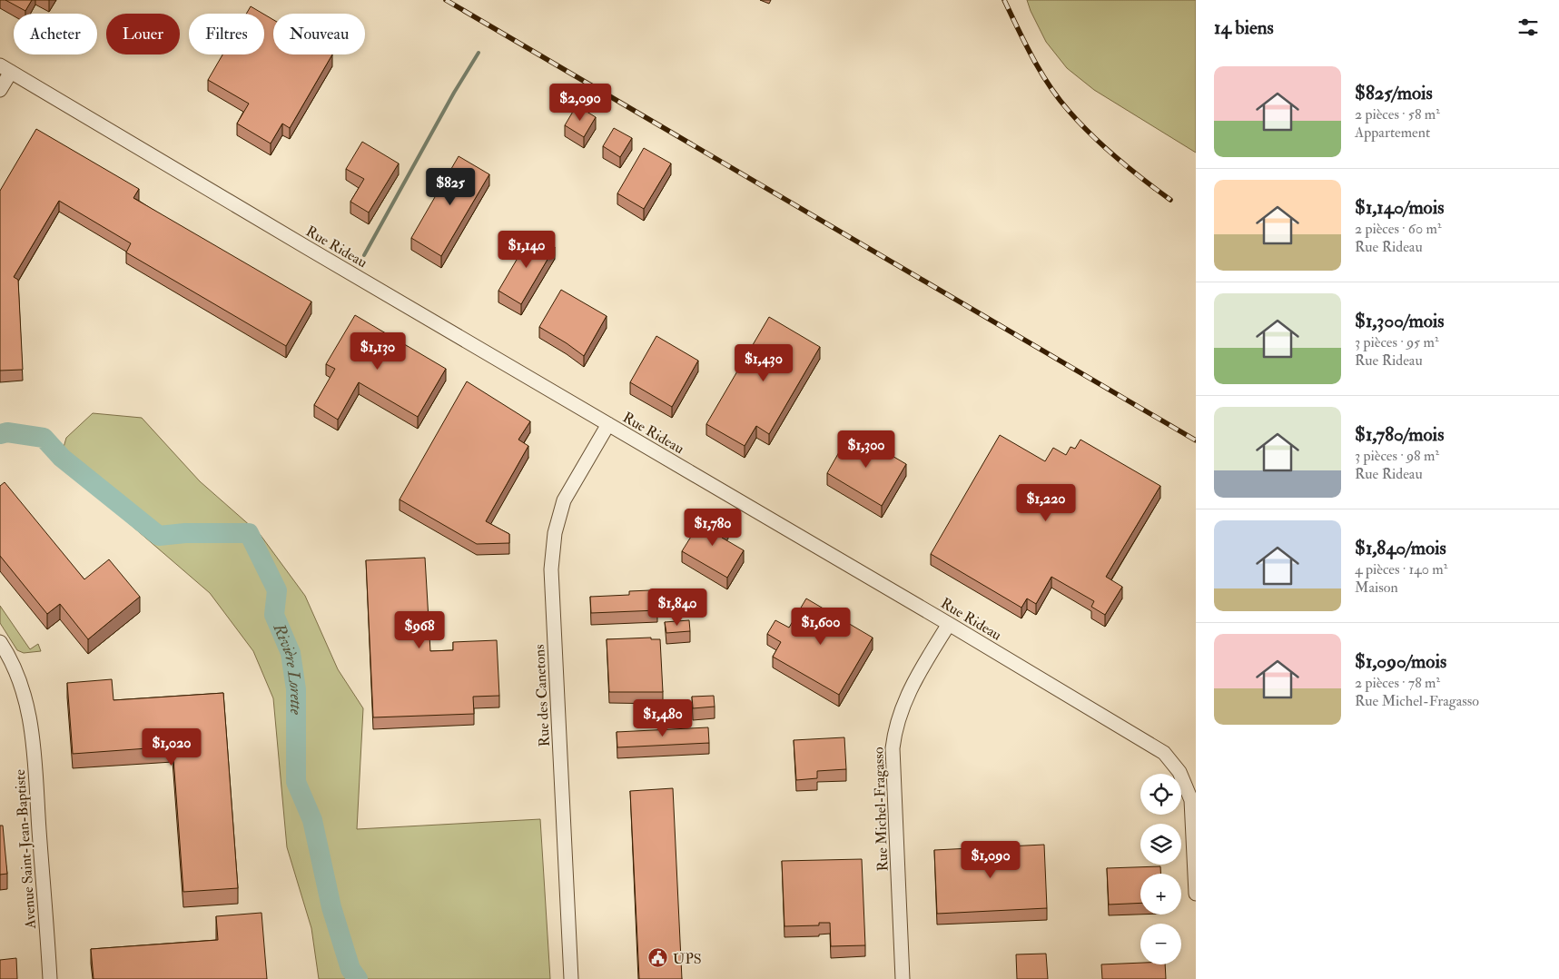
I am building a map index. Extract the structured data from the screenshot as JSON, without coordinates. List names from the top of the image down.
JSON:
{
  "streets": {
    "street": [
      "Rue Rideau",
      "Rue des Canetons",
      "Rue Michel-Fragasso",
      "Avenue Saint-Jean-Baptiste"
    ]
  },
  "crossings": [
    ["Rue Rideau", "Rue des Canetons"],
    ["Rue Rideau", "Rue Michel-Fragasso"]
  ],
  "water": ["Rivière Lorette"],
  "places": {
    "public building": ["UPS"]
  },
  "page": {
    "heading": "14 biens",
    "chip": [
      "Acheter",
      "Louer",
      "Filtres",
      "Nouveau"
    ],
    "list": [
      {
        "name": "$825/mois",
        "note": "2 pièces · 58 m² · Appartement"
      },
      {
        "name": "$1,140/mois",
        "note": "2 pièces · 60 m² · Rue Rideau"
      },
      {
        "name": "$1,300/mois",
        "note": "3 pièces · 95 m² · Rue Rideau"
      },
      {
        "name": "$1,780/mois",
        "note": "3 pièces · 98 m² · Rue Rideau"
      },
      {
        "name": "$1,840/mois",
        "note": "4 pièces · 140 m² · Maison"
      },
      {
        "name": "$1,090/mois",
        "note": "2 pièces · 78 m² · Rue Michel-Fragasso"
      }
    ],
    "price": [
      "$2,090",
      "$825",
      "$1,140",
      "$1,130",
      "$1,430",
      "$1,300",
      "$1,220",
      "$1,780",
      "$1,840",
      "$1,600",
      "$968",
      "$1,480",
      "$1,020",
      "$1,090"
    ],
    "map_buttons": ["+", "−"]
  }
}
